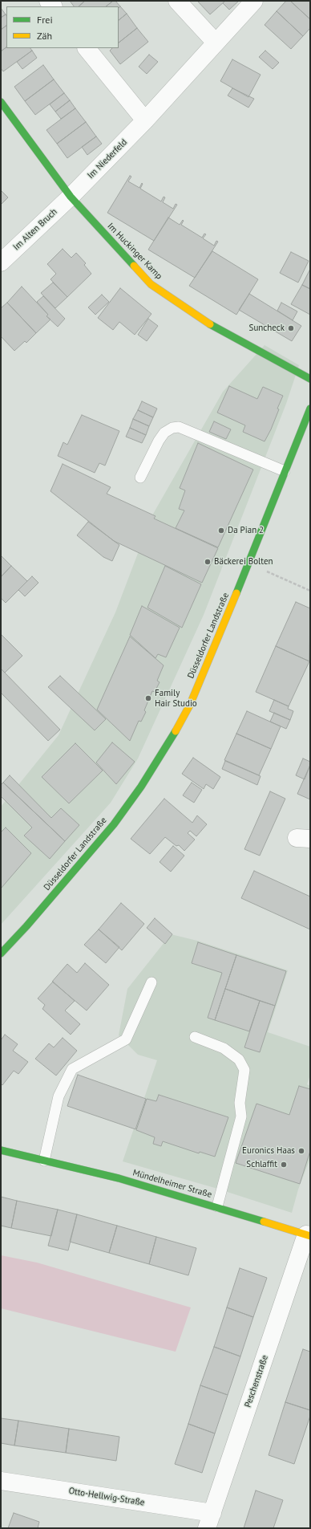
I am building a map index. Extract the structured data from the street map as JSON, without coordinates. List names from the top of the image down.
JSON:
{
  "streets": {
    "main road": ["Im Huckinger Kamp", "Düsseldorfer Landstraße", "Mündelheimer Straße"],
    "street": [
      "Im Niederfeld",
      "Im Alten Bruch",
      "Peschenstraße",
      "Otto-Hellwig-Straße"
    ]
  },
  "crossings": [
    ["Im Niederfeld", "Im Alten Bruch"],
    ["Im Niederfeld", "Im Huckinger Kamp"],
    ["Im Alten Bruch", "Im Huckinger Kamp"],
    ["Mündelheimer Straße", "Peschenstraße"],
    ["Peschenstraße", "Otto-Hellwig-Straße"]
  ],
  "places": [
    "Suncheck",
    "Da Pian 2",
    "Bäckerei Bolten",
    "Family Hair Studio",
    "Euronics Haas",
    "Schlaffit"
  ],
  "legend": ["Frei", "Zäh"]
}
